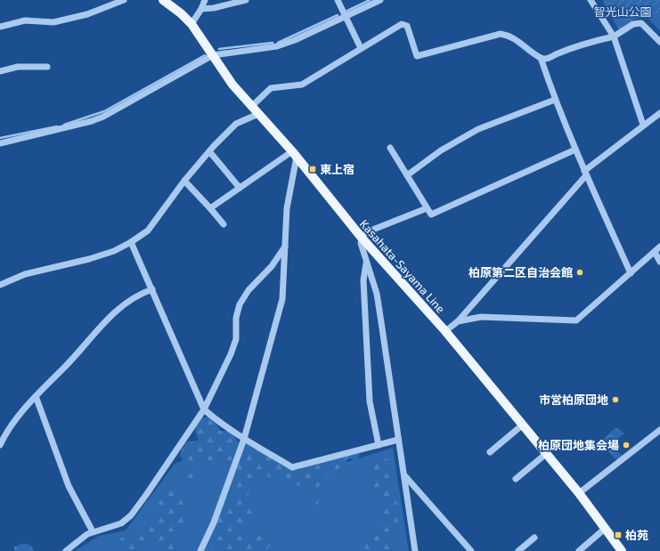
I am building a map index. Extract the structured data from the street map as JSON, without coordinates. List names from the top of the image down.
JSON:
{
  "streets": {
    "main road": ["Kasahata-Sayama Line"]
  },
  "parks": ["智光山公園"],
  "places": {
    "transit": ["東上宿", "柏苑"],
    "other": ["柏原第二区自治会館", "市営柏原団地", "柏原団地集会場"]
  }
}
